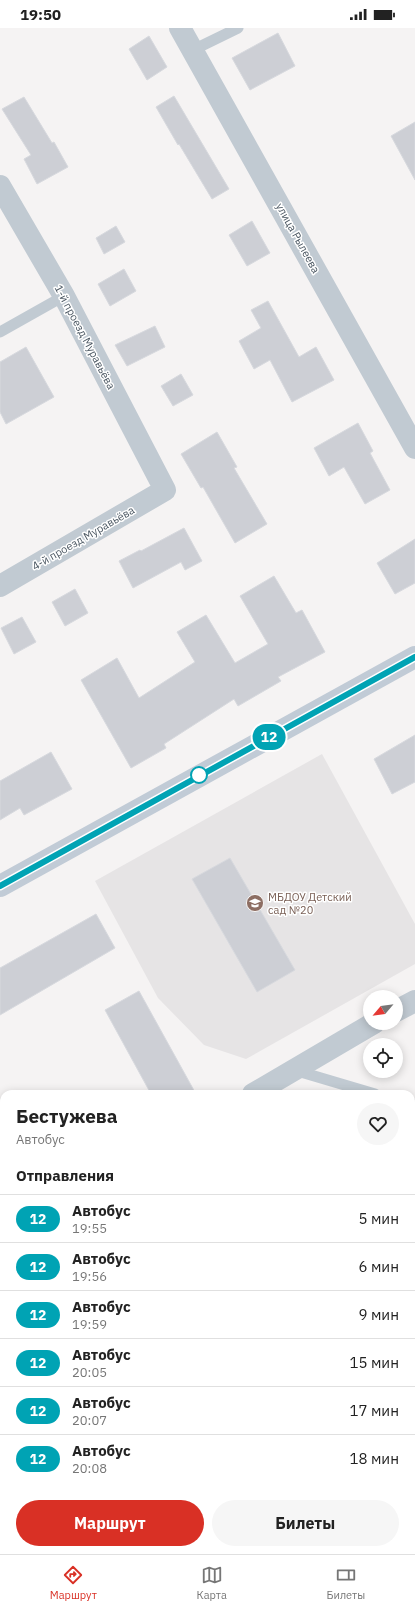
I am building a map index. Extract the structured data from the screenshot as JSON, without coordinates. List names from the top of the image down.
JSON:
{
  "streets": {
    "street": ["улица Рылеева", "1-й проезд Муравьёва", "4-й проезд Муравьёва"]
  },
  "crossings": [
    ["1-й проезд Муравьёва", "4-й проезд Муравьёва"]
  ],
  "places": {
    "school or university": ["МБДОУ Детский сад №20"]
  },
  "lines": ["bus line 12"],
  "north": "bottom left",
  "page": {
    "status": "19:50",
    "on_map": "12",
    "heading": [
      ["Бестужева", "Автобус"],
      "Отправления"
    ],
    "list": [
      {
        "mark": "12",
        "name": "Автобус",
        "note": "19:55",
        "value": "5 мин"
      },
      {
        "mark": "12",
        "name": "Автобус",
        "note": "19:56",
        "value": "6 мин"
      },
      {
        "mark": "12",
        "name": "Автобус",
        "note": "19:59",
        "value": "9 мин"
      },
      {
        "mark": "12",
        "name": "Автобус",
        "note": "20:05",
        "value": "15 мин"
      },
      {
        "mark": "12",
        "name": "Автобус",
        "note": "20:07",
        "value": "17 мин"
      },
      {
        "mark": "12",
        "name": "Автобус",
        "note": "20:08",
        "value": "18 мин"
      }
    ],
    "buttons": ["Маршрут", "Билеты"],
    "tabs": ["Маршрут", "Карта", "Билеты"]
  }
}
